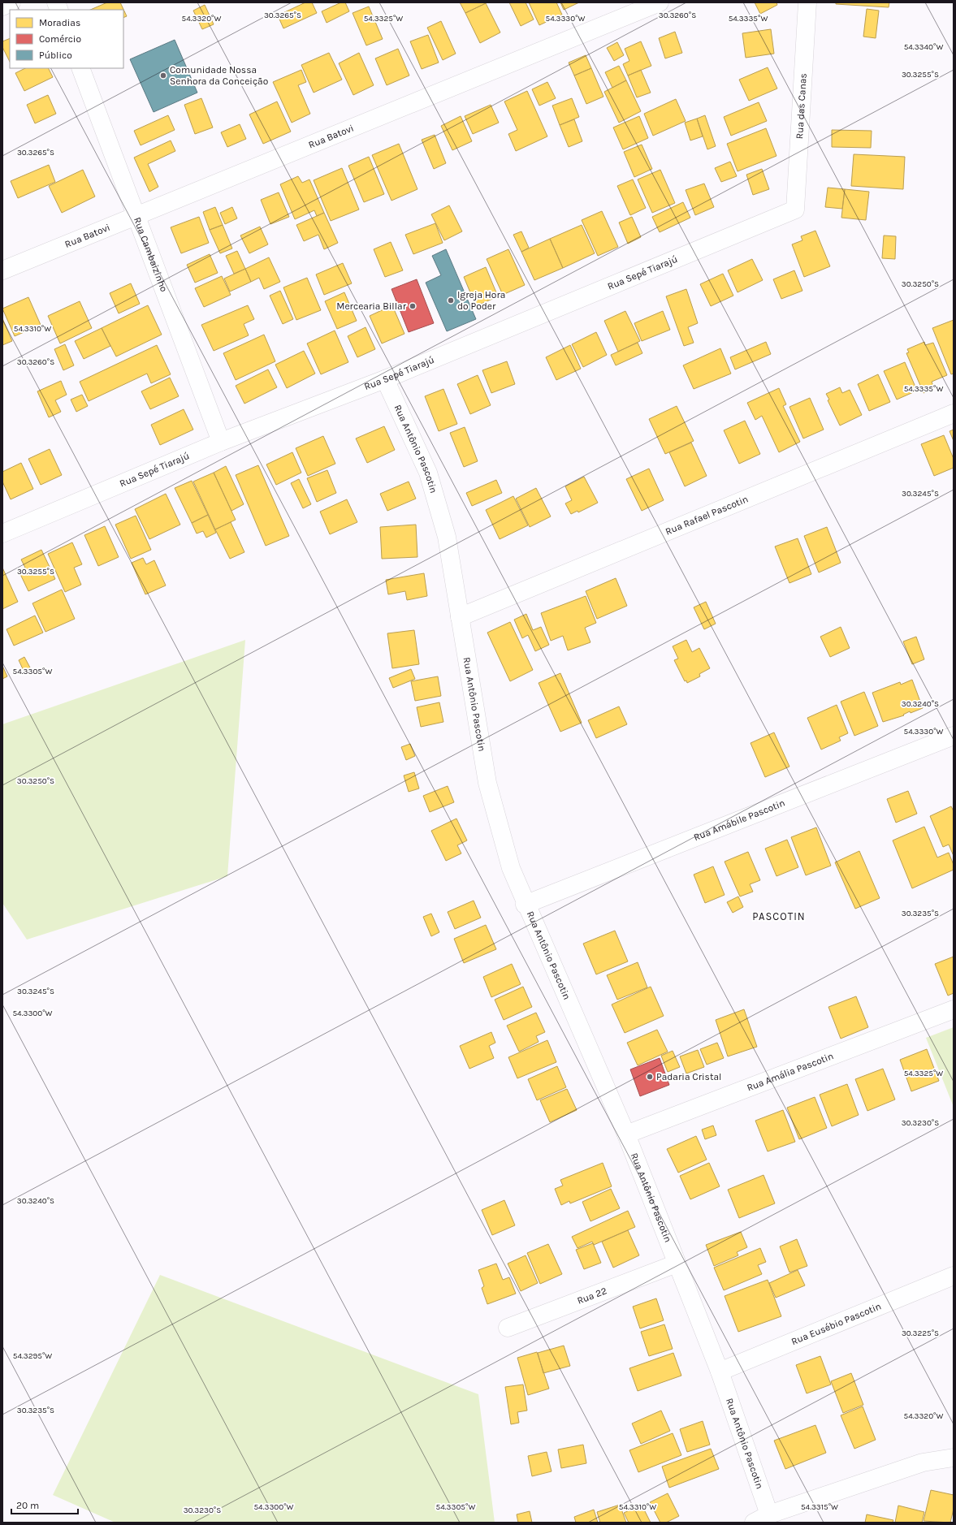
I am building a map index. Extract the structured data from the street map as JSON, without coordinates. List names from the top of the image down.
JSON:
{
  "streets": {
    "street": [
      "Rua das Canas",
      "Rua Batovi",
      "Rua Cambaizinho",
      "Rua Sepé Tiarajú",
      "Rua Antônio Pascotin",
      "Rua Rafael Pascotin",
      "Rua Amábile Pascotin",
      "Rua Amália Pascotin",
      "Rua 22",
      "Rua Eusébio Pascotin"
    ]
  },
  "crossings": [
    ["Rua das Canas", "Rua Sepé Tiarajú"],
    ["Rua Batovi", "Rua Cambaizinho"],
    ["Rua Cambaizinho", "Rua Sepé Tiarajú"],
    ["Rua Sepé Tiarajú", "Rua Antônio Pascotin"],
    ["Rua Antônio Pascotin", "Rua Rafael Pascotin"],
    ["Rua Antônio Pascotin", "Rua Amábile Pascotin"],
    ["Rua Antônio Pascotin", "Rua Amália Pascotin"],
    ["Rua Antônio Pascotin", "Rua 22"],
    ["Rua Antônio Pascotin", "Rua Eusébio Pascotin"]
  ],
  "districts": ["PASCOTIN"],
  "places": [
    "Comunidade Nossa Senhora da Conceição",
    "Igreja Hora do Poder",
    "Mercearia Billar",
    "Padaria Cristal"
  ],
  "legend": ["Moradias", "Comércio", "Público"],
  "scale_bar": "20 m",
  "coordinates": [
    "30.3265°S",
    "30.3260°S",
    "54.3320°W",
    "54.3325°W",
    "54.3330°W",
    "54.3335°W",
    "54.3340°W",
    "30.3255°S",
    "30.3250°S",
    "54.3310°W",
    "30.3245°S",
    "54.3305°W",
    "30.3240°S",
    "30.3235°S",
    "54.3300°W",
    "30.3230°S",
    "30.3225°S",
    "54.3295°W",
    "54.3315°W"
  ]
}
